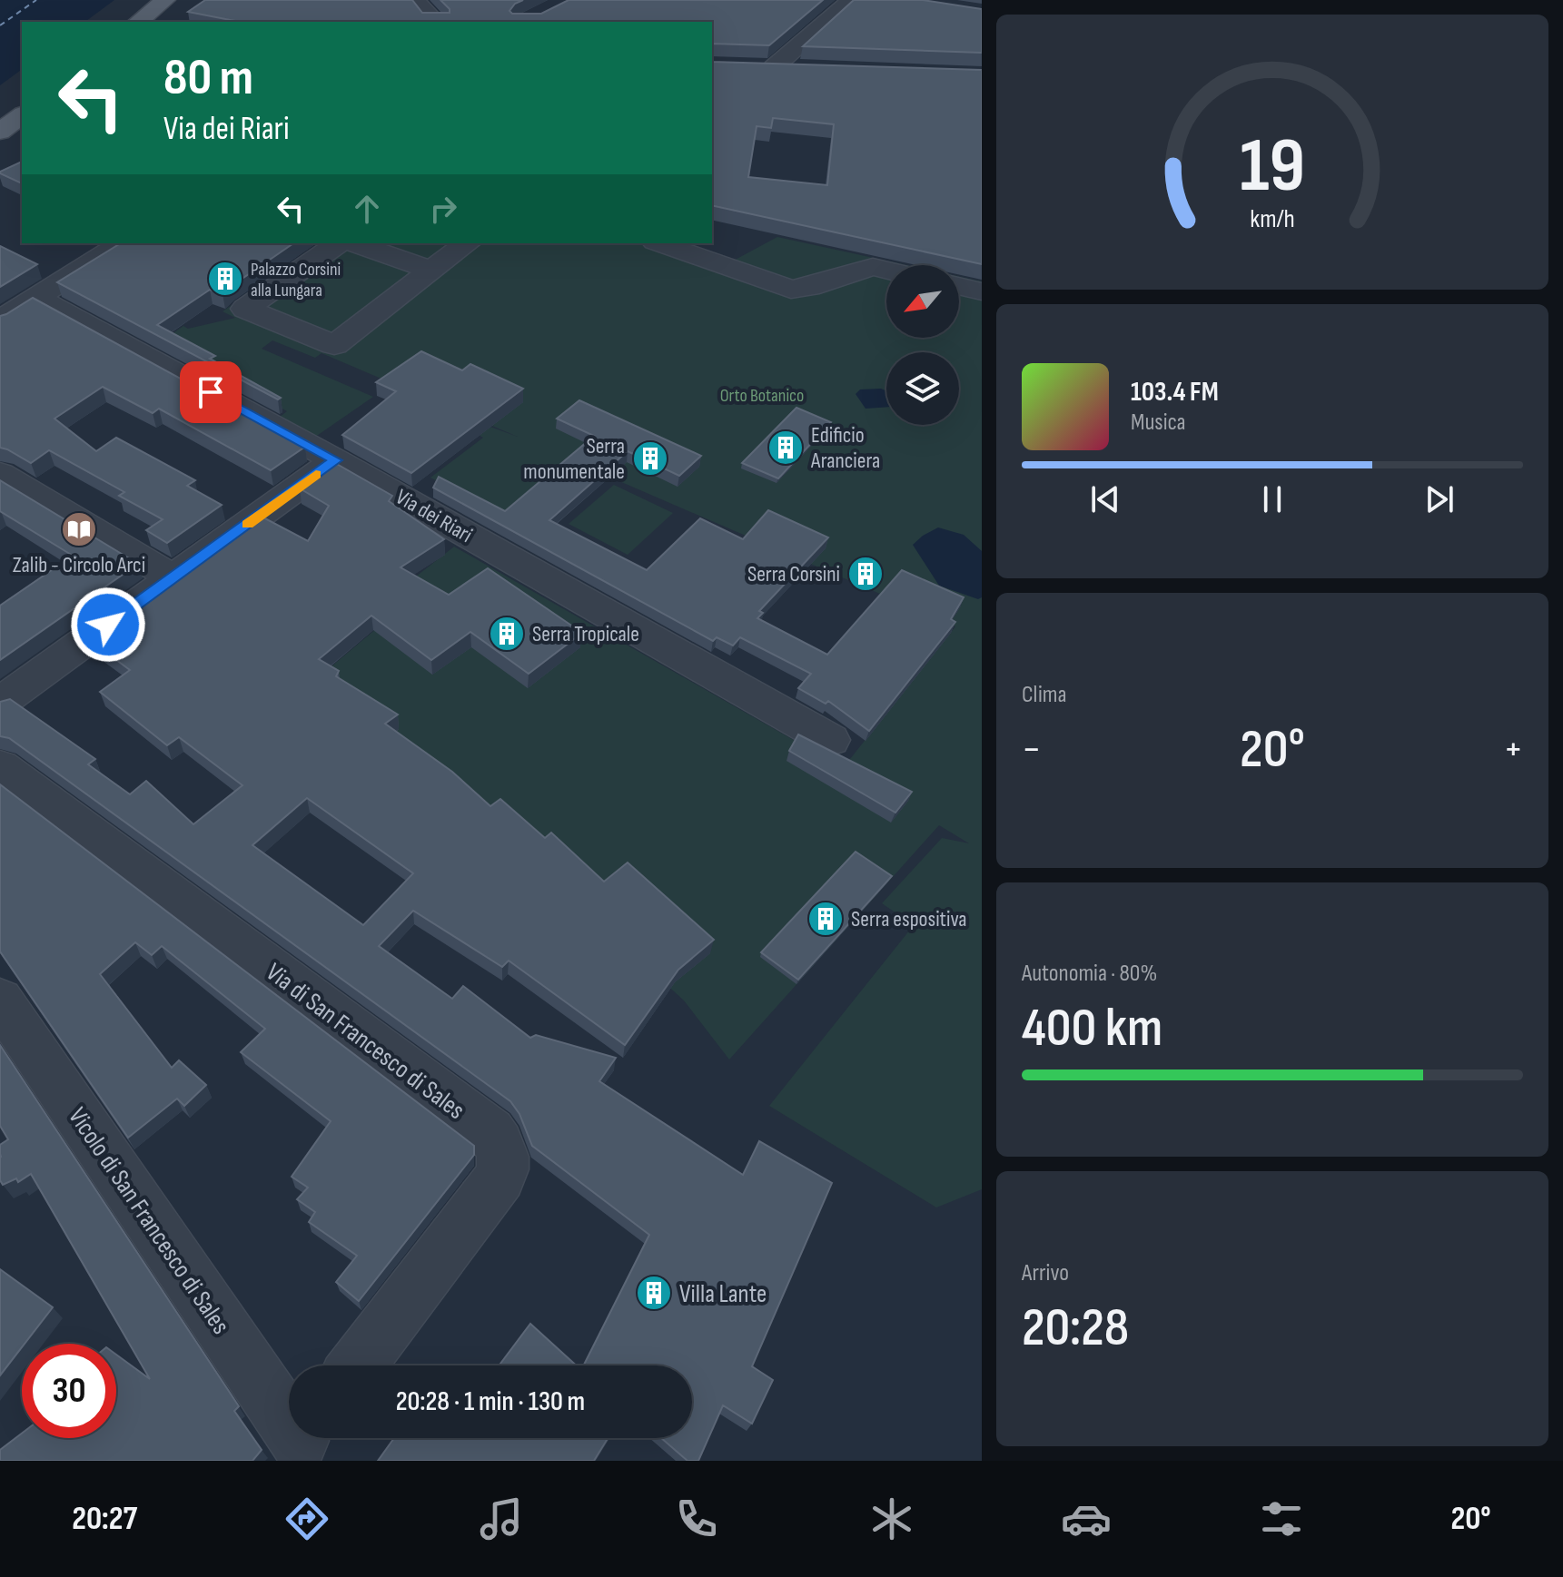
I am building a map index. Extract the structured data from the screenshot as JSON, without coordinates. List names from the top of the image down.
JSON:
{
  "streets": {
    "street": ["Via dei Riari", "Via di San Francesco di Sales", "Vicolo di San Francesco di Sales"]
  },
  "parks": ["Orto Botanico"],
  "places": {
    "building": [
      "Palazzo Corsini alla Lungara",
      "Edificio Aranciera",
      "Serra monumentale",
      "Serra Corsini",
      "Serra Tropicale",
      "Serra espositiva",
      "Villa Lante"
    ],
    "library": ["Zalib - Circolo Arci"]
  },
  "north": "bottom left",
  "page": {
    "turn": ["80 m", "Via dei Riari"],
    "song": ["103.4 FM", "Musica"],
    "tile": [
      "Clima",
      ["Autonomia · 80%", "400 km"],
      ["Arrivo", "20:28"]
    ],
    "heat": ["−", "20°", "+"],
    "limit": "30",
    "trip": "20:28 · 1 min · 130 m",
    "tabs": ["20:27", "20°"],
    "gauge": ["19", "km/h"]
  }
}
